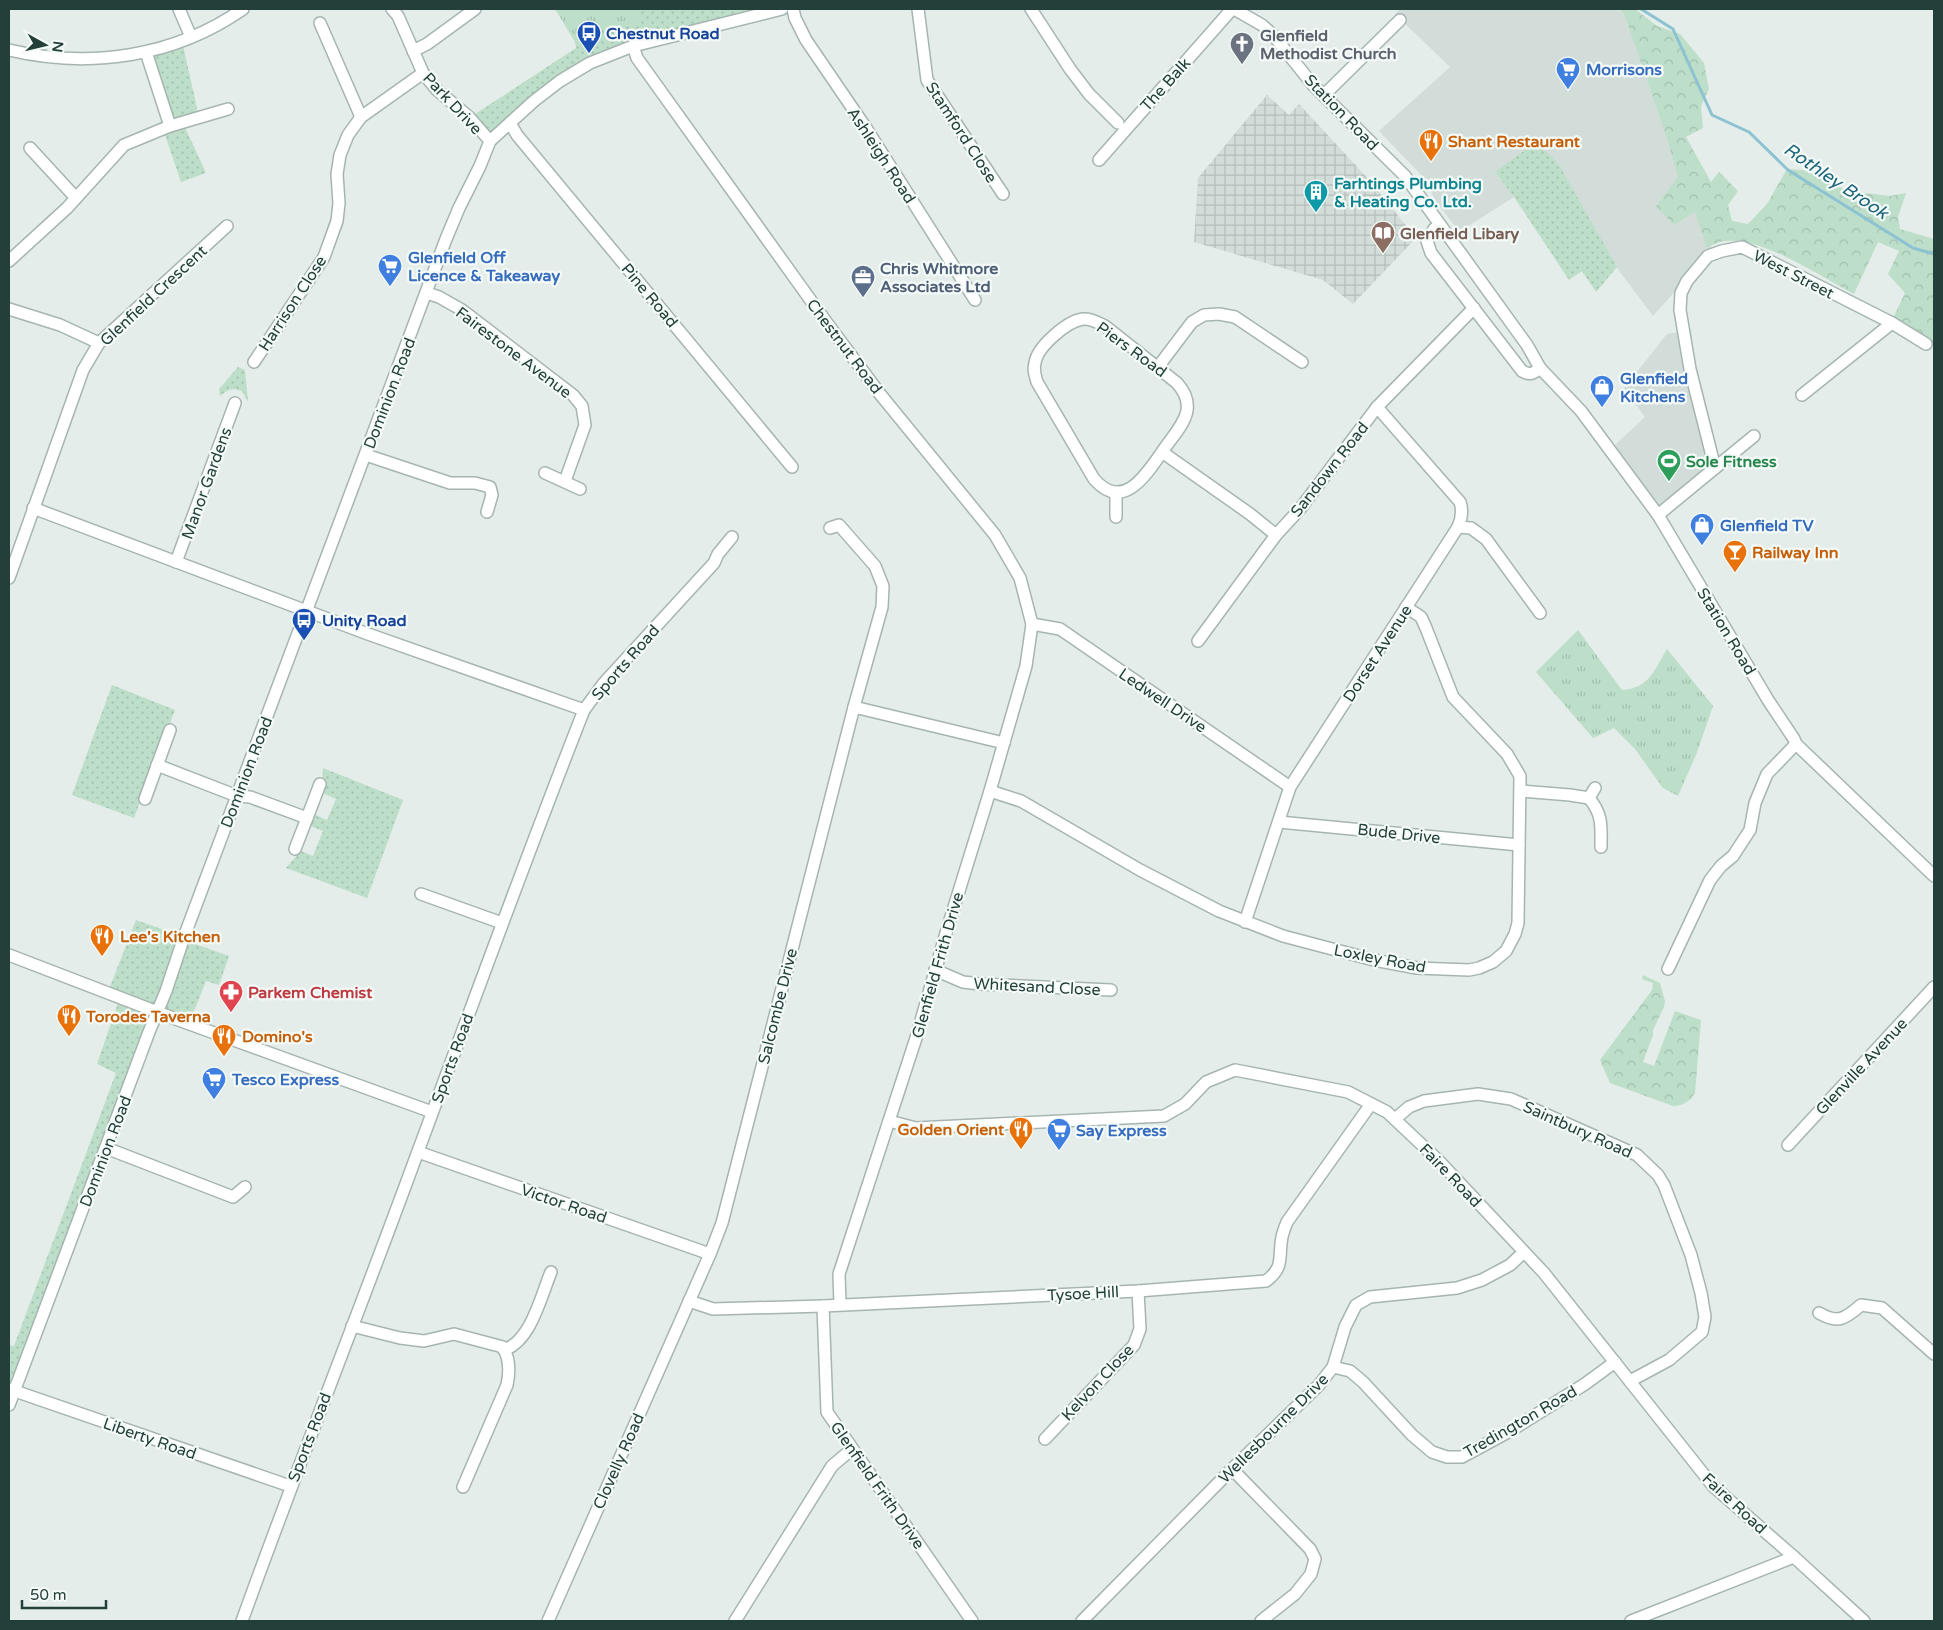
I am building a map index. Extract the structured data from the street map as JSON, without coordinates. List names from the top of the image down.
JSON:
{
  "streets": {
    "street": [
      "The Balk",
      "Park Drive",
      "Station Road",
      "Stamford Close",
      "Ashleigh Road",
      "West Street",
      "Glenfield Crescent",
      "Pine Road",
      "Harrison Close",
      "Chestnut Road",
      "Piers Road",
      "Fairestone Avenue",
      "Dominion Road",
      "Sandown Road",
      "Manor Gardens",
      "Dorset Avenue",
      "Sports Road",
      "Ledwell Drive",
      "Bude Drive",
      "Loxley Road",
      "Glenfield Frith Drive",
      "Whitesand Close",
      "Salcombe Drive",
      "Glenville Avenue",
      "Saintbury Road",
      "Faire Road",
      "Victor Road",
      "Tysoe Hill",
      "Kelvon Close",
      "Tredington Road",
      "Wellesbourne Drive",
      "Liberty Road",
      "Clovelly Road"
    ]
  },
  "crossings": [
    ["The Balk", "Station Road"],
    ["Park Drive", "Harrison Close"],
    ["Park Drive", "Dominion Road"],
    ["Chestnut Road", "Ledwell Drive"],
    ["Chestnut Road", "Glenfield Frith Drive"],
    ["Fairestone Avenue", "Dominion Road"],
    ["Dominion Road", "Liberty Road"],
    ["Sandown Road", "Dorset Avenue"],
    ["Dorset Avenue", "Ledwell Drive"],
    ["Dorset Avenue", "Bude Drive"],
    ["Dorset Avenue", "Loxley Road"],
    ["Sports Road", "Victor Road"],
    ["Sports Road", "Liberty Road"],
    ["Ledwell Drive", "Glenfield Frith Drive"],
    ["Bude Drive", "Loxley Road"],
    ["Loxley Road", "Glenfield Frith Drive"],
    ["Glenfield Frith Drive", "Whitesand Close"],
    ["Glenfield Frith Drive", "Faire Road"],
    ["Glenfield Frith Drive", "Tysoe Hill"],
    ["Salcombe Drive", "Victor Road"],
    ["Salcombe Drive", "Tysoe Hill"],
    ["Salcombe Drive", "Clovelly Road"],
    ["Saintbury Road", "Faire Road"],
    ["Faire Road", "Tysoe Hill"],
    ["Faire Road", "Tredington Road"],
    ["Faire Road", "Wellesbourne Drive"],
    ["Tysoe Hill", "Kelvon Close"],
    ["Tysoe Hill", "Clovelly Road"],
    ["Tredington Road", "Wellesbourne Drive"]
  ],
  "water": ["Rothley Brook"],
  "places": {
    "bus stop": ["Chestnut Road", "Unity Road"],
    "church": ["Glenfield Methodist Church"],
    "supermarket": [
      "Morrisons",
      "Glenfield Off Licence & Takeaway",
      "Tesco Express",
      "Say Express"
    ],
    "restaurant": [
      "Shant Restaurant",
      "Lee's Kitchen",
      "Torodes Taverna",
      "Domino's",
      "Golden Orient"
    ],
    "building": ["Farhtings Plumbing & Heating Co. Ltd."],
    "library": ["Glenfield Libary"],
    "office": ["Chris Whitmore Associates Ltd"],
    "shop": ["Glenfield Kitchens", "Glenfield TV"],
    "sports": ["Sole Fitness"],
    "bar": ["Railway Inn"],
    "pharmacy": ["Parkem Chemist"]
  },
  "scale_bar": "50 m",
  "north": "right"
}
